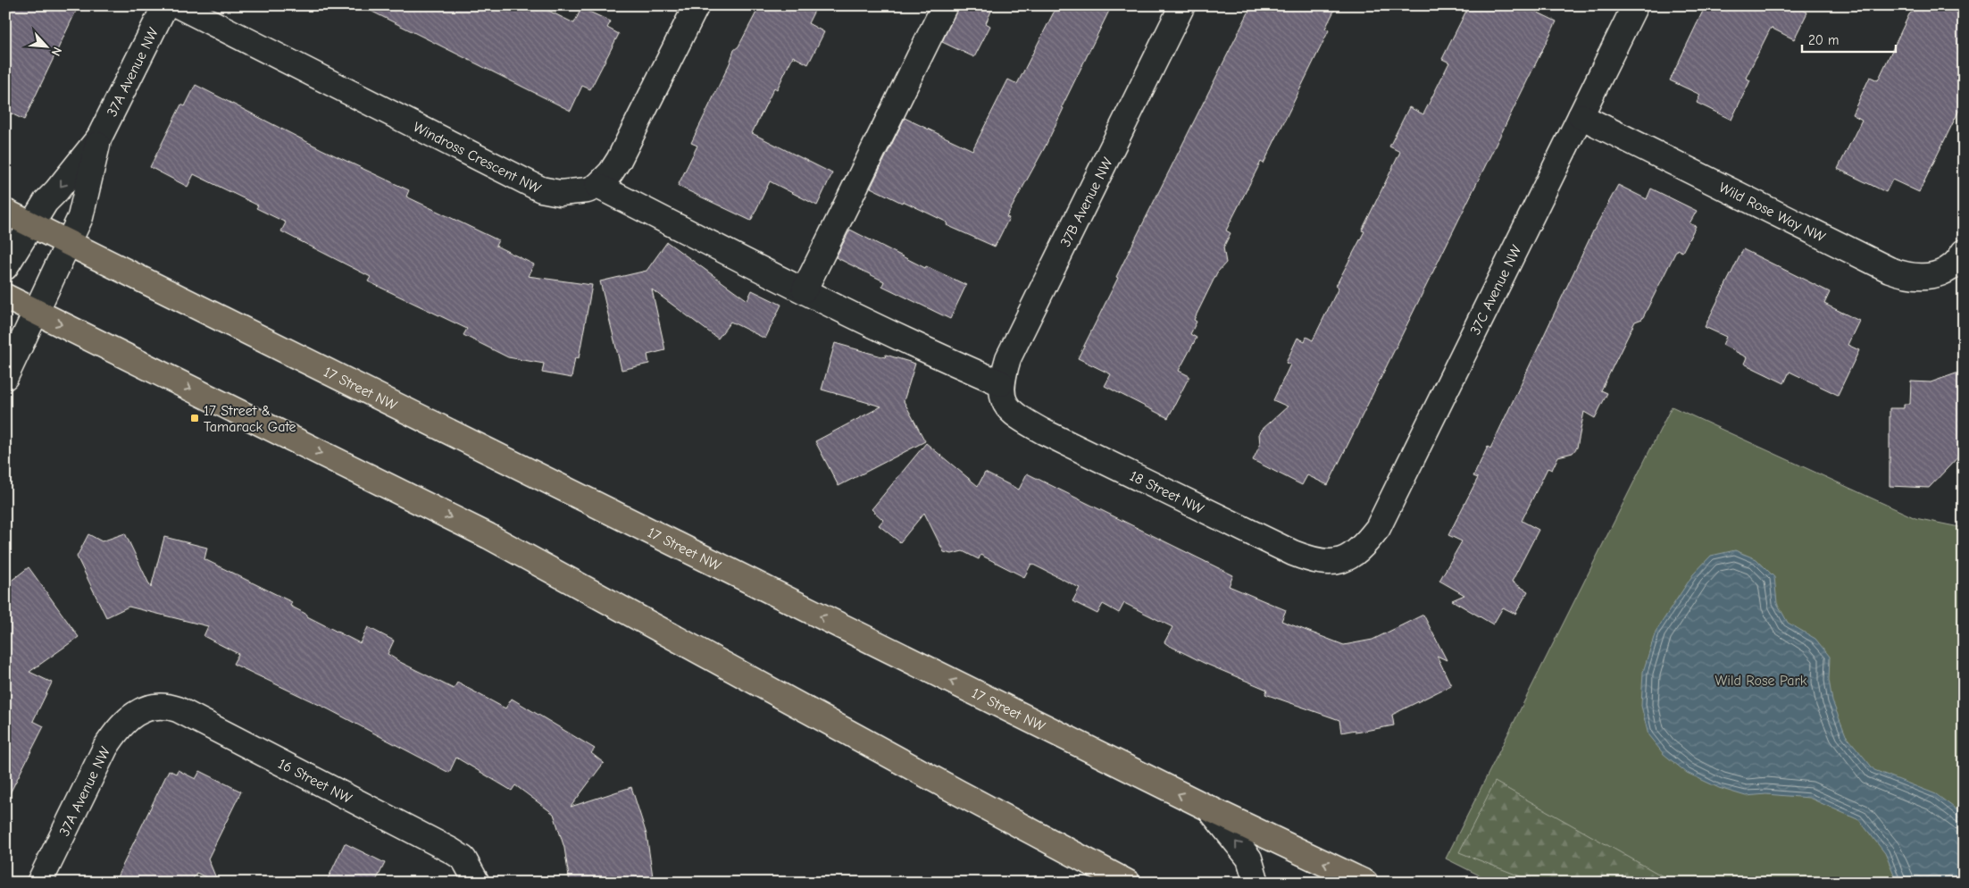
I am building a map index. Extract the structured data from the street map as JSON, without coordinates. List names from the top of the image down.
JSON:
{
  "streets": {
    "main road": ["17 Street NW"],
    "street": [
      "37A Avenue NW",
      "Windross Crescent NW",
      "37B Avenue NW",
      "Wild Rose Way NW",
      "37C Avenue NW",
      "18 Street NW",
      "16 Street NW"
    ]
  },
  "crossings": [
    ["37A Avenue NW", "17 Street NW"],
    ["37A Avenue NW", "16 Street NW"],
    ["37B Avenue NW", "18 Street NW"],
    ["Wild Rose Way NW", "37C Avenue NW"],
    ["37C Avenue NW", "18 Street NW"]
  ],
  "parks": ["Wild Rose Park"],
  "places": {
    "transit": ["17 Street & Tamarack Gate"]
  },
  "scale_bar": "20 m",
  "north": "bottom right"
}
